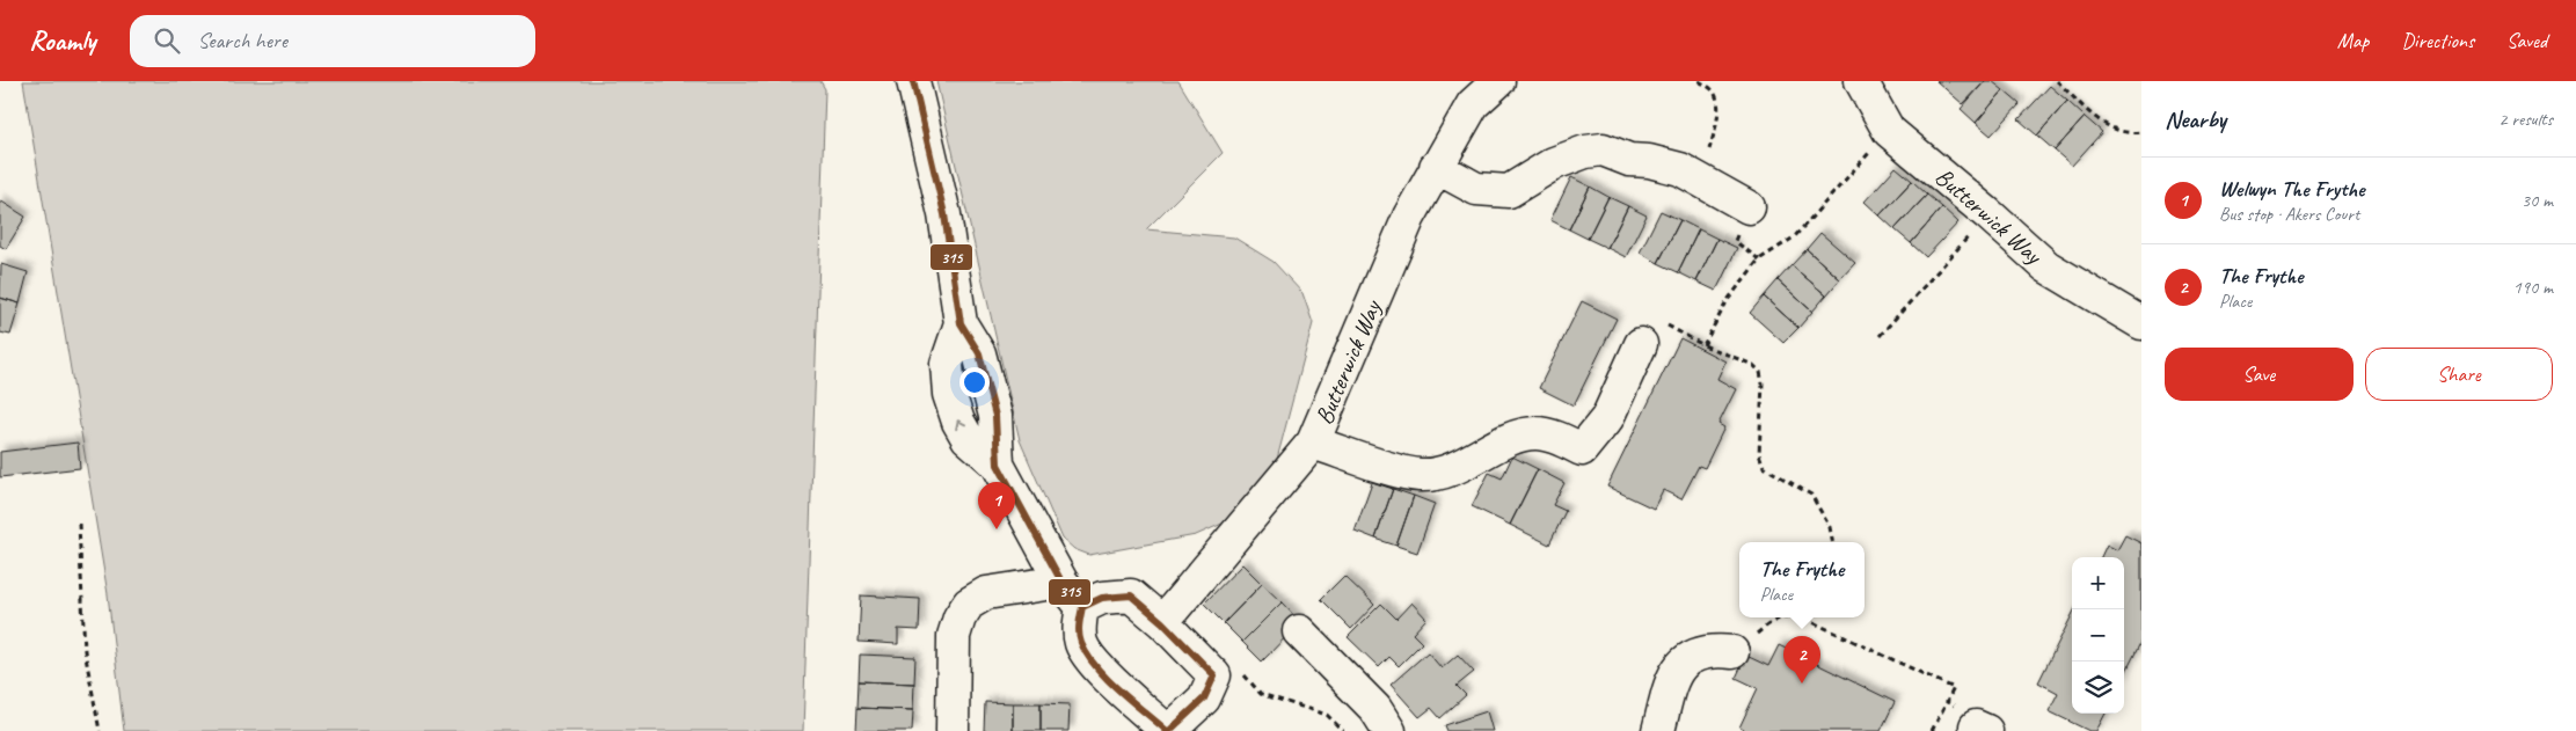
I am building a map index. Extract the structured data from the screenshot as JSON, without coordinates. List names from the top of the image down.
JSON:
{
  "streets": {
    "street": ["Butterwick Way"]
  },
  "lines": ["transit line 315"],
  "page": {
    "header": "Roamly",
    "search": "Search here",
    "nav": ["Map", "Directions", "Saved"],
    "heading": ["Nearby", "2 results"],
    "list": [
      {
        "mark": "1",
        "name": "Welwyn The Frythe",
        "note": "Bus stop · Akers Court",
        "value": "30 m"
      },
      {
        "mark": "2",
        "name": "The Frythe",
        "note": "Place",
        "value": "190 m"
      }
    ],
    "buttons": ["Save", "Share"],
    "pins": ["1", "2"],
    "popup": ["The Frythe", "Place"],
    "map_buttons": ["+", "−"]
  }
}
